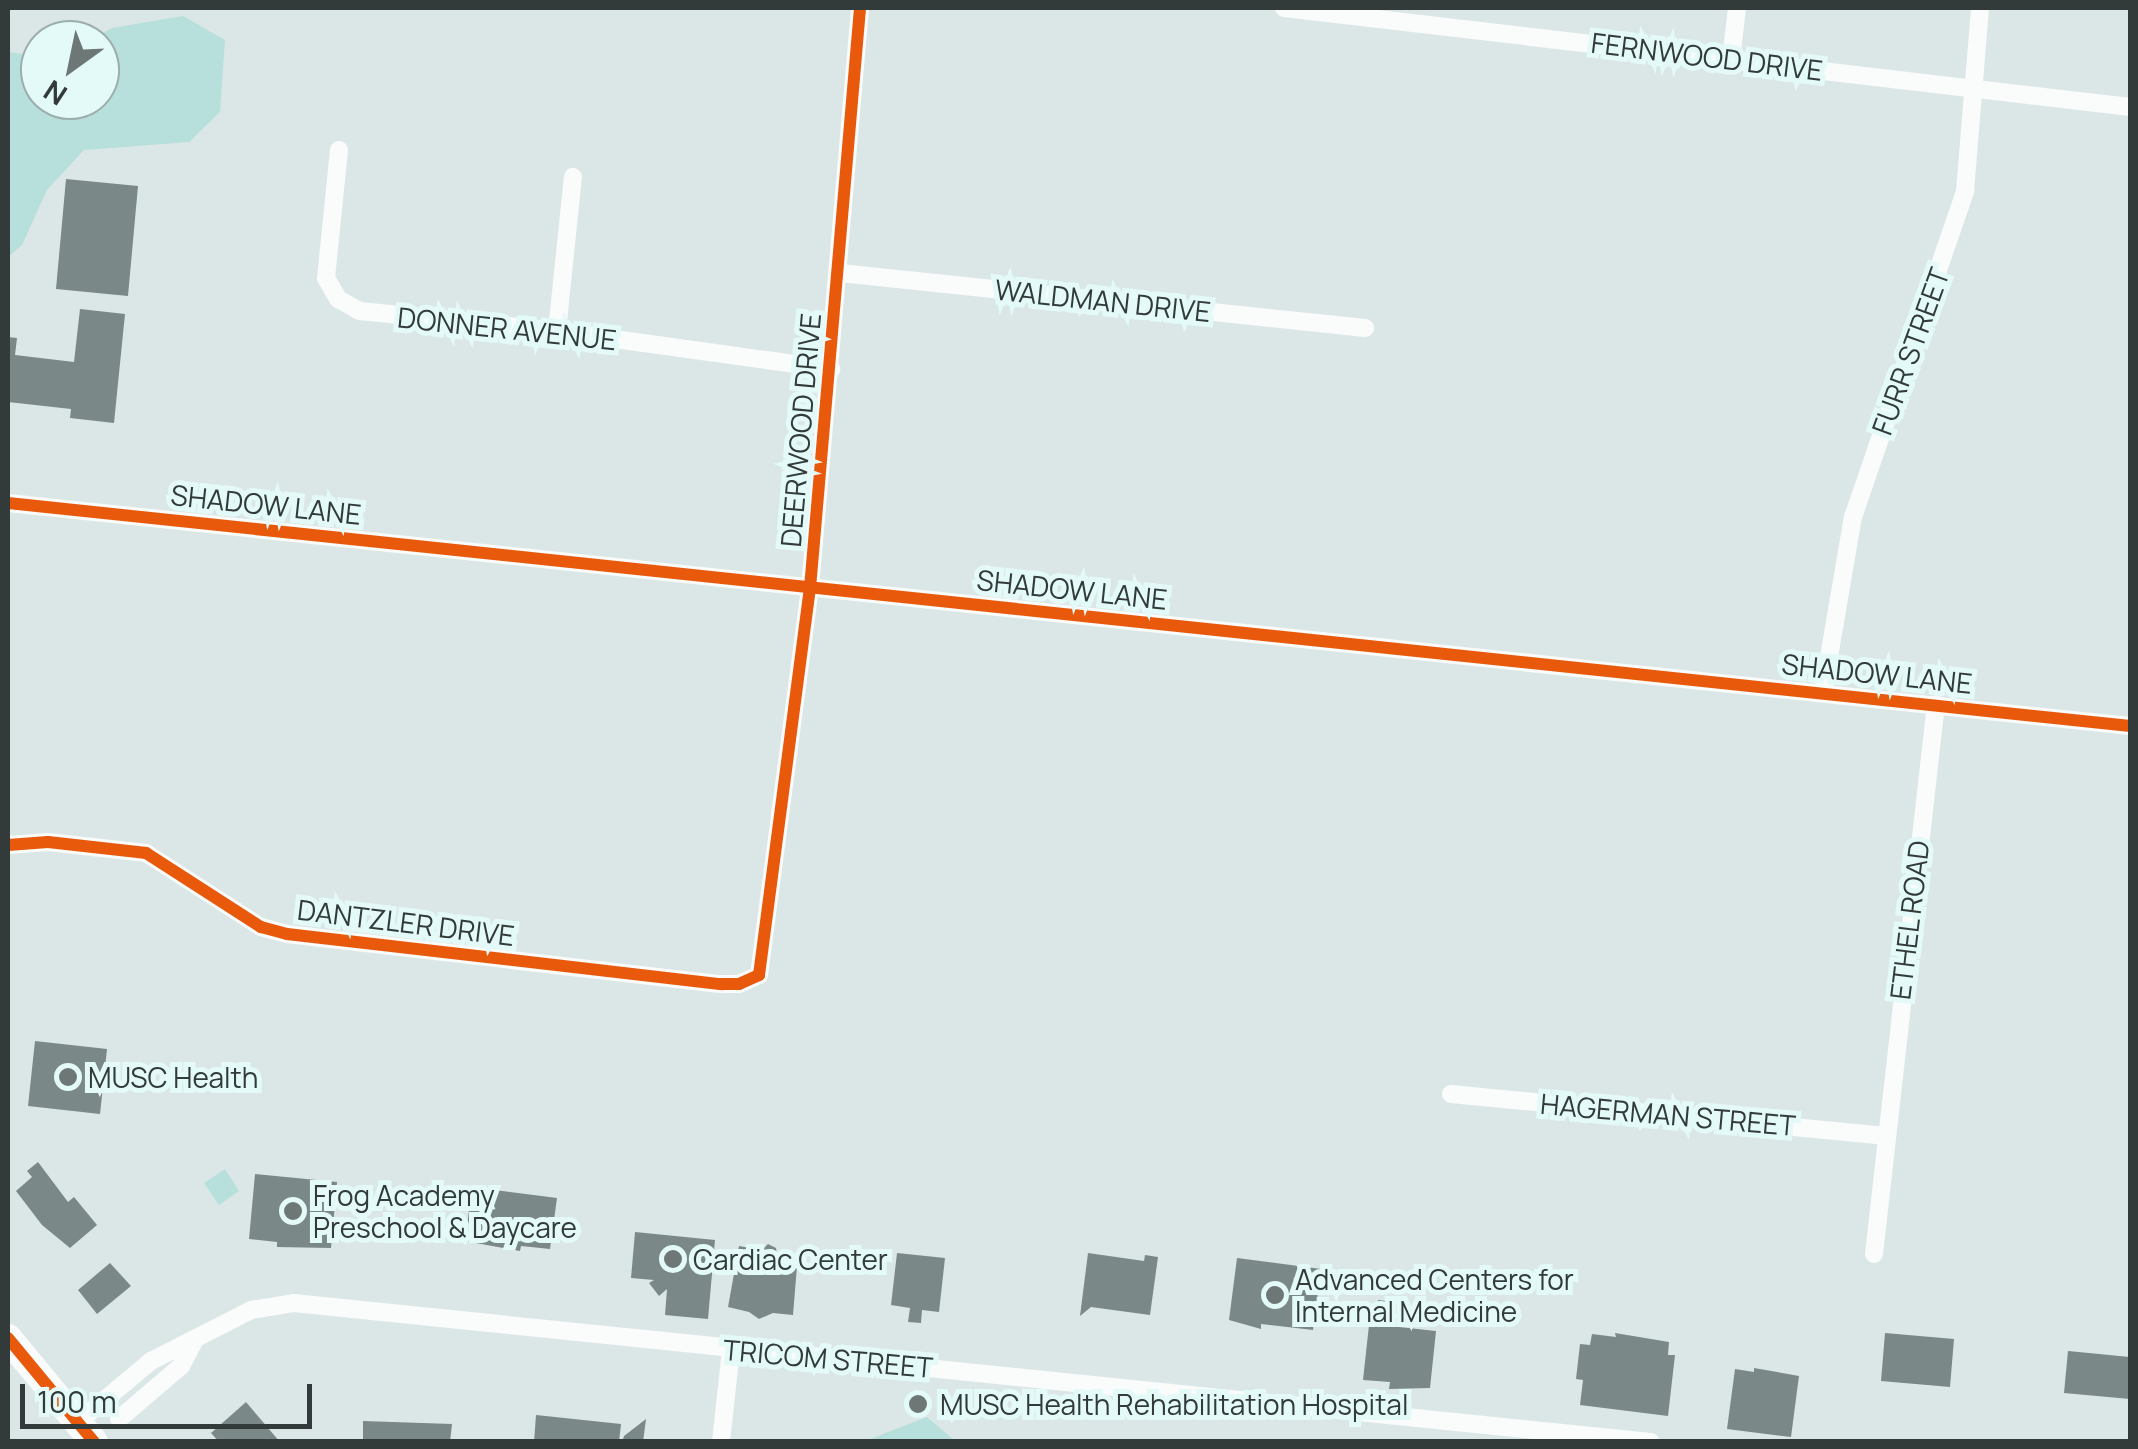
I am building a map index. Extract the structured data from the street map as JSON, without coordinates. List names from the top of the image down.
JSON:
{
  "streets": {
    "street": [
      "FERNWOOD DRIVE",
      "WALDMAN DRIVE",
      "DONNER AVENUE",
      "FURR STREET",
      "DEERWOOD DRIVE",
      "SHADOW LANE",
      "ETHEL ROAD",
      "DANTZLER DRIVE",
      "HAGERMAN STREET",
      "TRICOM STREET"
    ]
  },
  "crossings": [
    ["FERNWOOD DRIVE", "FURR STREET"],
    ["WALDMAN DRIVE", "DEERWOOD DRIVE"],
    ["DONNER AVENUE", "DEERWOOD DRIVE"],
    ["FURR STREET", "SHADOW LANE"],
    ["DEERWOOD DRIVE", "SHADOW LANE"],
    ["DEERWOOD DRIVE", "DANTZLER DRIVE"],
    ["SHADOW LANE", "ETHEL ROAD"],
    ["ETHEL ROAD", "HAGERMAN STREET"]
  ],
  "places": [
    "MUSC Health",
    "Frog Academy Preschool & Daycare",
    "Cardiac Center",
    "Advanced Centers for Internal Medicine",
    "MUSC Health Rehabilitation Hospital"
  ],
  "scale_bar": "100 m",
  "north": "bottom left"
}
